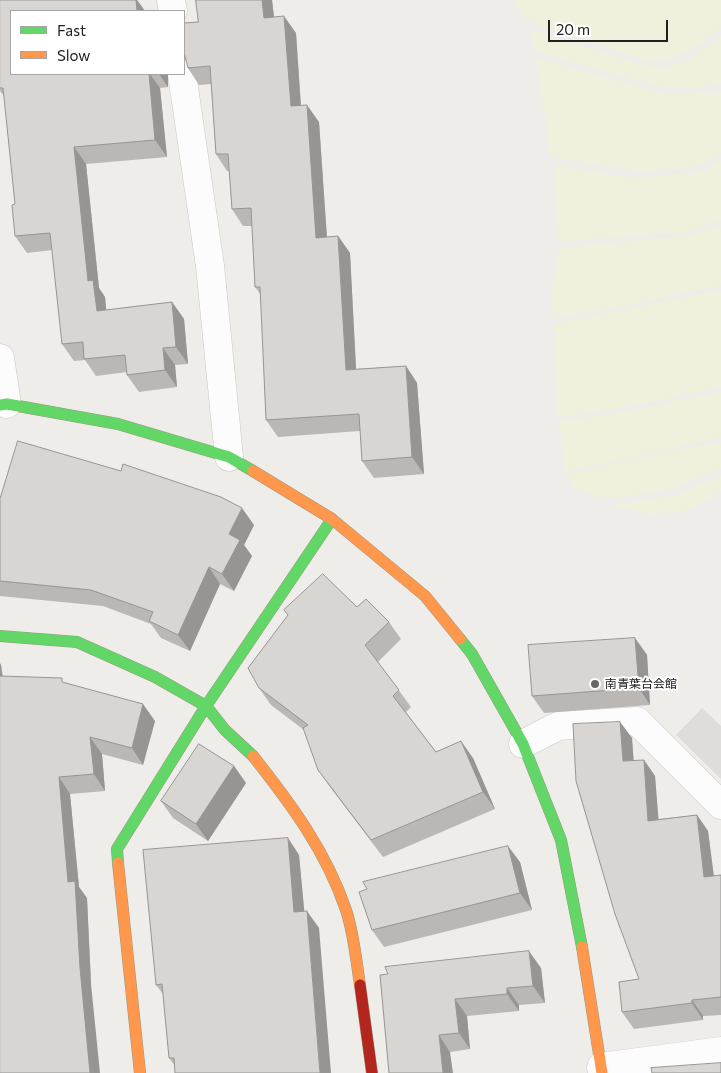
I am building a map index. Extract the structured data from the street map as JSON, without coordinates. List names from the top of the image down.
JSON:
{
  "places": ["南青葉台会館"],
  "legend": ["Fast", "Slow"],
  "scale_bar": "20 m"
}
